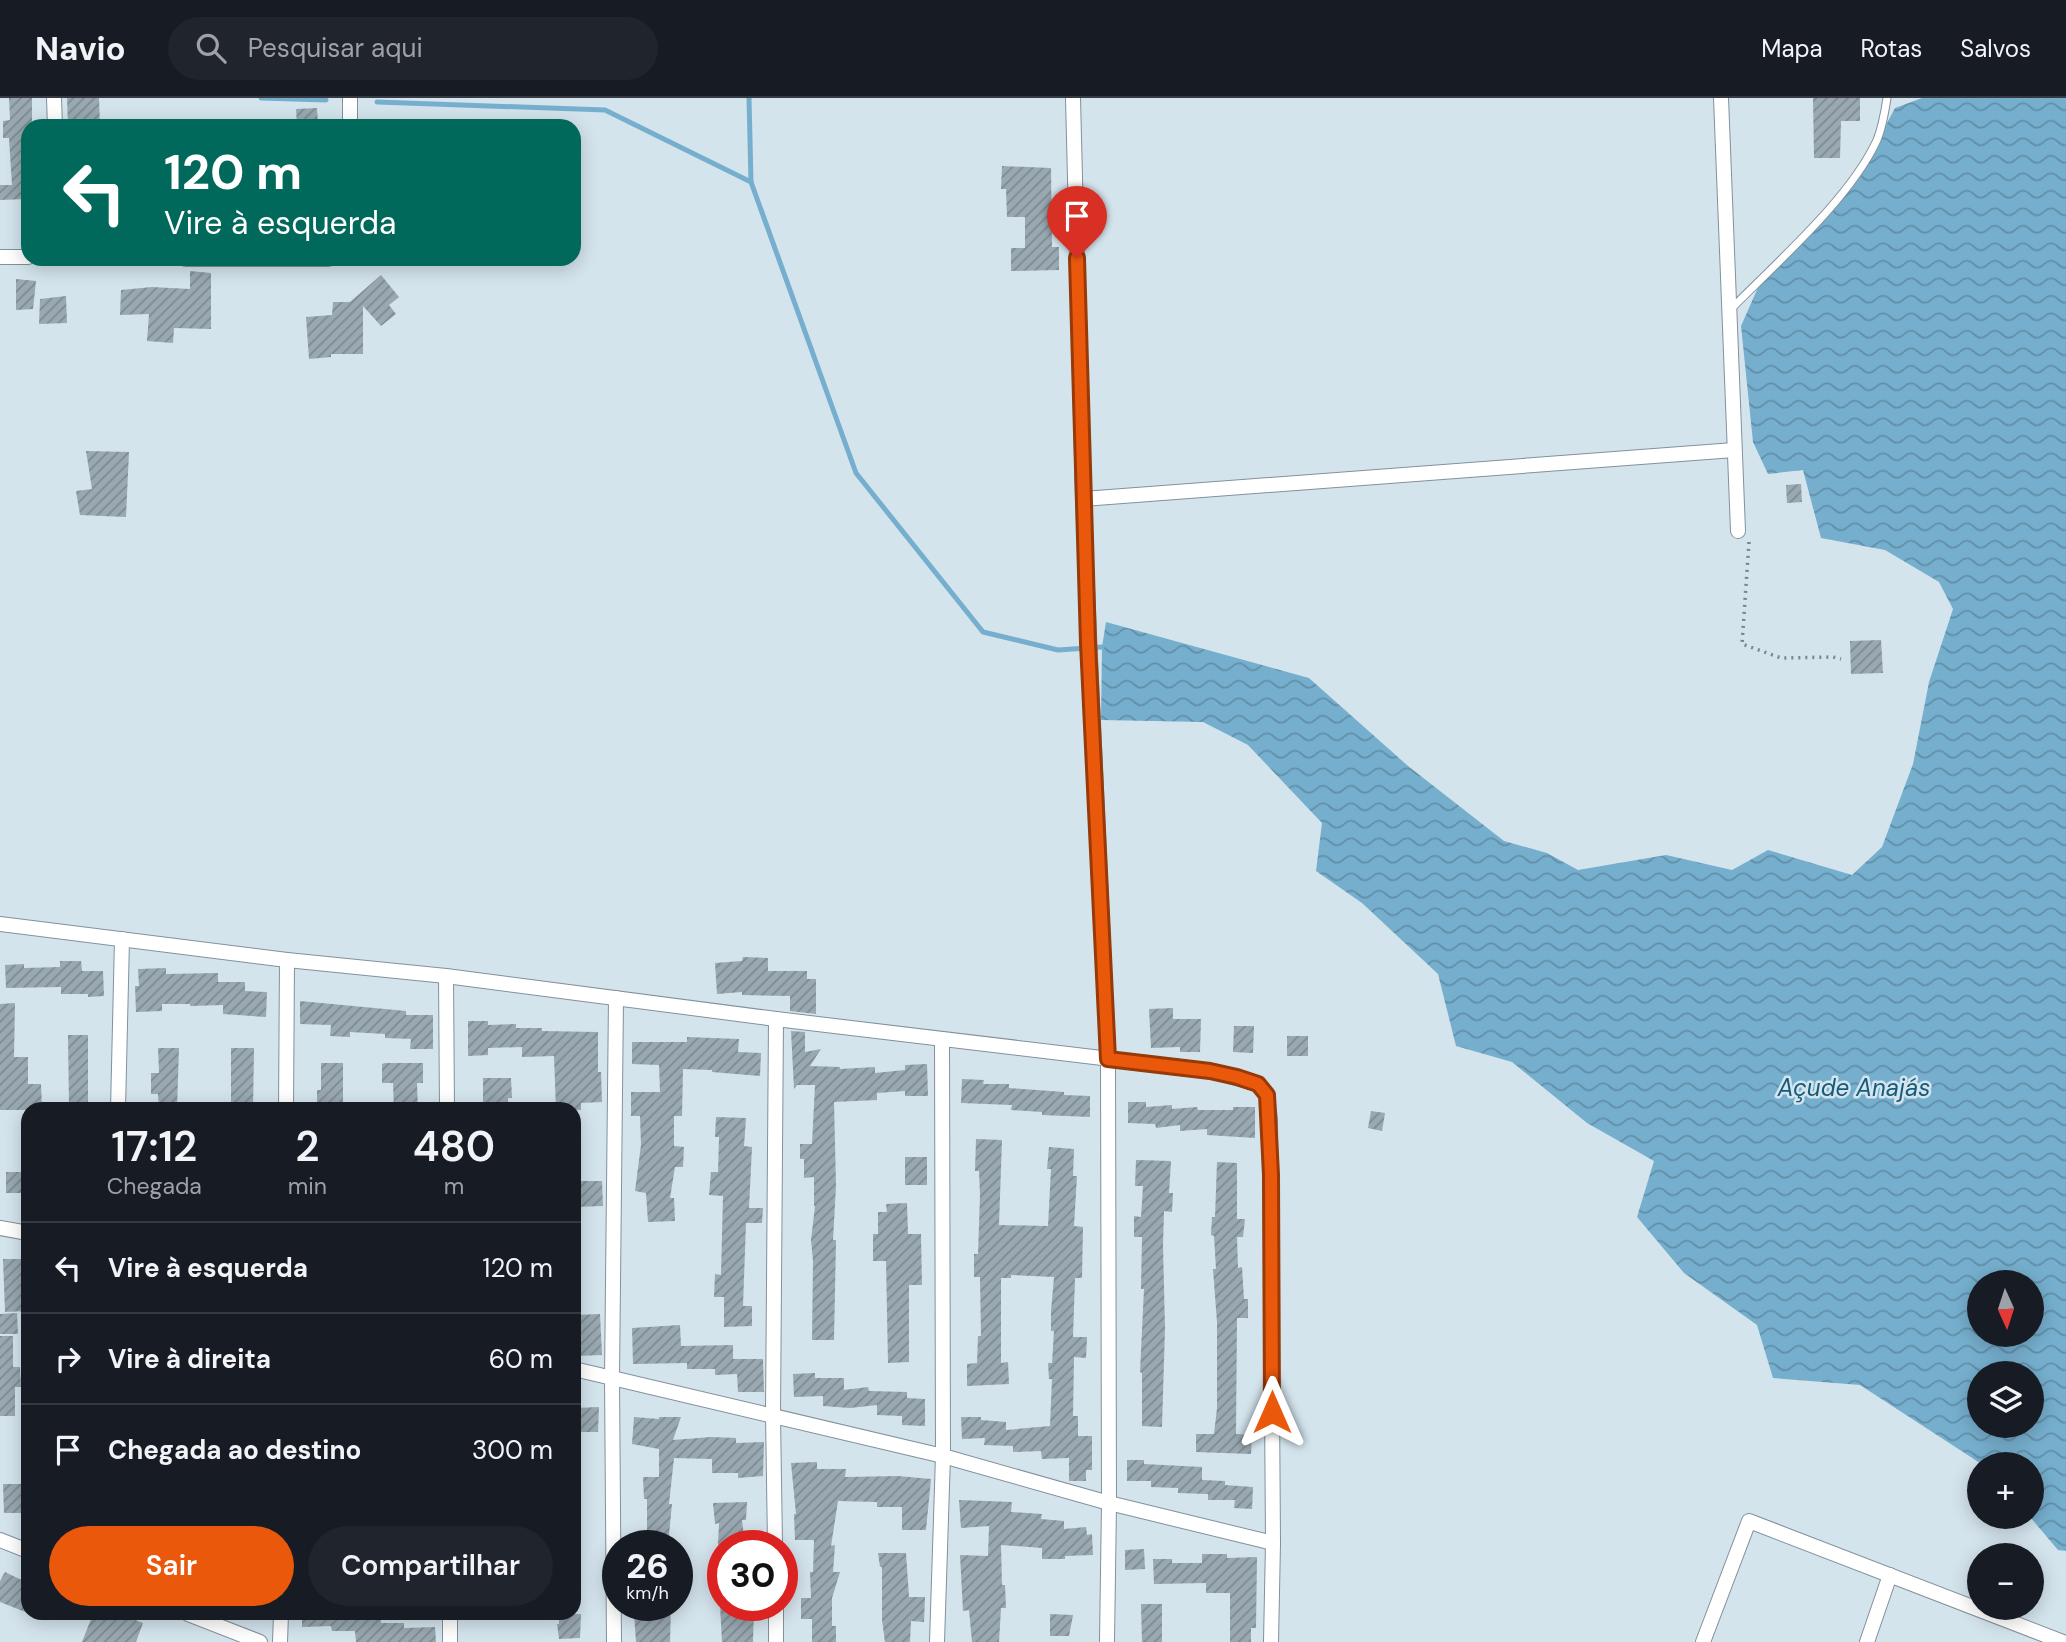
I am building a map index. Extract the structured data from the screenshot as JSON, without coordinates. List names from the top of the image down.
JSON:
{
  "water": ["Açude Anajás"],
  "north": "bottom",
  "page": {
    "header": "Navio",
    "search": "Pesquisar aqui",
    "nav": ["Mapa", "Rotas", "Salvos"],
    "turn": ["120 m", "Vire à esquerda"],
    "eta": [
      "17:12",
      "Chegada",
      "2",
      "min",
      "480",
      "m"
    ],
    "list": [
      {
        "name": "Vire à esquerda",
        "value": "120 m"
      },
      {
        "name": "Vire à direita",
        "value": "60 m"
      },
      {
        "name": "Chegada ao destino",
        "value": "300 m"
      }
    ],
    "map_buttons": ["+", "−"],
    "buttons": ["Sair", "Compartilhar"],
    "speed": "26 km/h",
    "limit": "30"
  }
}
